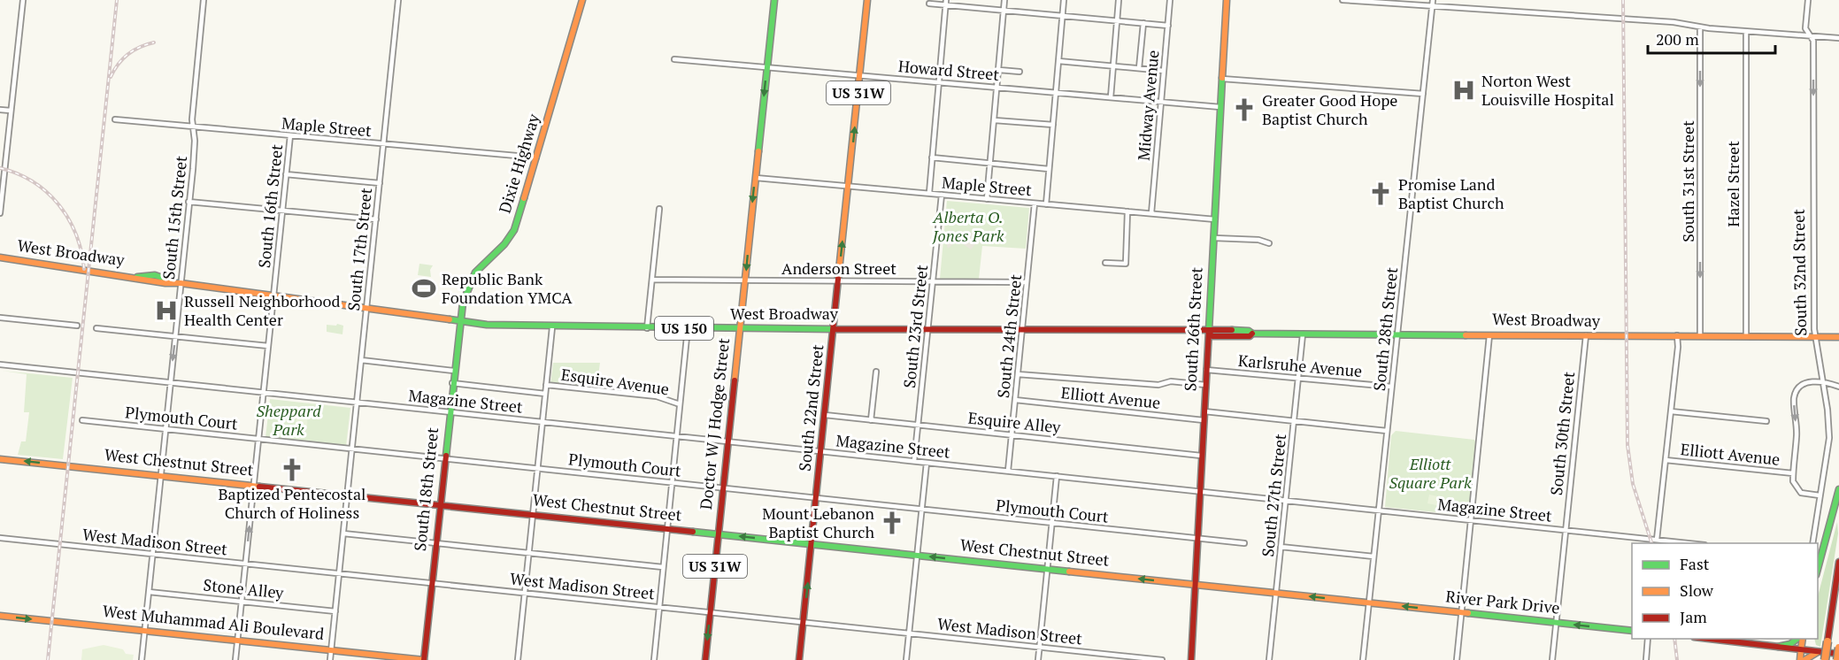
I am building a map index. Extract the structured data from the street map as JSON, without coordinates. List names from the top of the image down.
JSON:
{
  "streets": {
    "main road": [
      "US 31W",
      "Dixie Highway",
      "West Broadway",
      "US 150",
      "South 26th Street",
      "South 22nd Street",
      "Doctor W J Hodge Street",
      "West Chestnut Street",
      "South 18th Street",
      "River Park Drive",
      "West Muhammad Ali Boulevard"
    ],
    "street": [
      "Howard Street",
      "Midway Avenue",
      "Maple Street",
      "South 31st Street",
      "Hazel Street",
      "South 16th Street",
      "South 15th Street",
      "South 17th Street",
      "Anderson Street",
      "South 32nd Street",
      "South 23rd Street",
      "South 28th Street",
      "South 24th Street",
      "Karlsruhe Avenue",
      "Esquire Avenue",
      "Elliott Avenue",
      "Magazine Street",
      "Plymouth Court",
      "Esquire Alley",
      "South 30th Street",
      "South 27th Street",
      "West Madison Street",
      "Stone Alley"
    ]
  },
  "crossings": [
    ["Howard Street", "Midway Avenue"],
    ["Howard Street", "South 26th Street"],
    ["Howard Street", "South 22nd Street"],
    ["Howard Street", "Doctor W J Hodge Street"],
    ["Midway Avenue", "Maple Street"],
    ["Maple Street", "Dixie Highway"],
    ["Maple Street", "South 16th Street"],
    ["Maple Street", "South 15th Street"],
    ["Maple Street", "South 17th Street"],
    ["Maple Street", "South 23rd Street"],
    ["Maple Street", "South 26th Street"],
    ["Maple Street", "South 24th Street"],
    ["Maple Street", "South 22nd Street"],
    ["Maple Street", "Doctor W J Hodge Street"],
    ["Dixie Highway", "West Broadway"],
    ["Dixie Highway", "South 18th Street"],
    ["South 31st Street", "West Broadway"],
    ["Hazel Street", "West Broadway"],
    ["South 16th Street", "West Broadway"],
    ["South 16th Street", "Magazine Street"],
    ["South 16th Street", "Plymouth Court"],
    ["South 16th Street", "West Chestnut Street"],
    ["South 16th Street", "West Madison Street"],
    ["South 16th Street", "Stone Alley"],
    ["South 16th Street", "West Muhammad Ali Boulevard"],
    ["South 15th Street", "West Broadway"],
    ["South 15th Street", "Magazine Street"],
    ["South 15th Street", "Plymouth Court"],
    ["South 15th Street", "West Chestnut Street"],
    ["South 15th Street", "West Madison Street"],
    ["South 15th Street", "Stone Alley"],
    ["South 15th Street", "West Muhammad Ali Boulevard"],
    ["South 17th Street", "West Broadway"],
    ["South 17th Street", "Magazine Street"],
    ["South 17th Street", "Plymouth Court"],
    ["South 17th Street", "West Chestnut Street"],
    ["South 17th Street", "West Madison Street"],
    ["South 17th Street", "Stone Alley"],
    ["South 17th Street", "West Muhammad Ali Boulevard"],
    ["West Broadway", "South 32nd Street"],
    ["West Broadway", "South 23rd Street"],
    ["West Broadway", "South 26th Street"],
    ["West Broadway", "South 28th Street"],
    ["West Broadway", "South 24th Street"],
    ["West Broadway", "South 22nd Street"],
    ["West Broadway", "Doctor W J Hodge Street"],
    ["West Broadway", "South 30th Street"],
    ["West Broadway", "South 18th Street"],
    ["West Broadway", "South 27th Street"],
    ["Anderson Street", "South 23rd Street"],
    ["Anderson Street", "South 24th Street"],
    ["Anderson Street", "South 22nd Street"],
    ["Anderson Street", "Doctor W J Hodge Street"],
    ["South 23rd Street", "Magazine Street"],
    ["South 23rd Street", "Esquire Alley"],
    ["South 26th Street", "Karlsruhe Avenue"],
    ["South 26th Street", "Elliott Avenue"],
    ["South 26th Street", "Magazine Street"],
    ["South 26th Street", "Plymouth Court"],
    ["South 26th Street", "Esquire Alley"],
    ["South 26th Street", "West Chestnut Street"],
    ["South 28th Street", "Karlsruhe Avenue"],
    ["South 28th Street", "Magazine Street"],
    ["South 28th Street", "West Chestnut Street"],
    ["South 28th Street", "River Park Drive"],
    ["South 24th Street", "Elliott Avenue"],
    ["South 24th Street", "Magazine Street"],
    ["South 24th Street", "Esquire Alley"],
    ["Karlsruhe Avenue", "South 27th Street"],
    ["Magazine Street", "South 22nd Street"],
    ["Magazine Street", "Doctor W J Hodge Street"],
    ["Magazine Street", "South 30th Street"],
    ["Magazine Street", "South 18th Street"],
    ["Magazine Street", "South 27th Street"],
    ["South 22nd Street", "Plymouth Court"],
    ["South 22nd Street", "Esquire Alley"],
    ["South 22nd Street", "West Chestnut Street"],
    ["South 22nd Street", "West Madison Street"],
    ["Plymouth Court", "Doctor W J Hodge Street"],
    ["Plymouth Court", "South 18th Street"],
    ["Doctor W J Hodge Street", "West Chestnut Street"],
    ["Doctor W J Hodge Street", "West Madison Street"],
    ["South 30th Street", "River Park Drive"],
    ["West Chestnut Street", "South 18th Street"],
    ["West Chestnut Street", "South 27th Street"],
    ["West Chestnut Street", "River Park Drive"],
    ["South 18th Street", "West Madison Street"],
    ["South 18th Street", "West Muhammad Ali Boulevard"]
  ],
  "one_way": [
    "South 31st Street",
    "South 32nd Street",
    "South 22nd Street",
    "Doctor W J Hodge Street",
    "West Chestnut Street",
    "River Park Drive"
  ],
  "parks": ["Alberta O. Jones Park", "Sheppard Park", "Elliott Square Park"],
  "places": {
    "hospital": ["Norton West Louisville Hospital", "Russell Neighborhood Health Center"],
    "church": [
      "Greater Good Hope Baptist Church",
      "Promise Land Baptist Church",
      "Baptized Pentecostal Church of Holiness",
      "Mount Lebanon Baptist Church"
    ],
    "sports": ["Republic Bank Foundation YMCA"]
  },
  "legend": ["Fast", "Slow", "Jam"],
  "scale_bar": "200 m"
}
